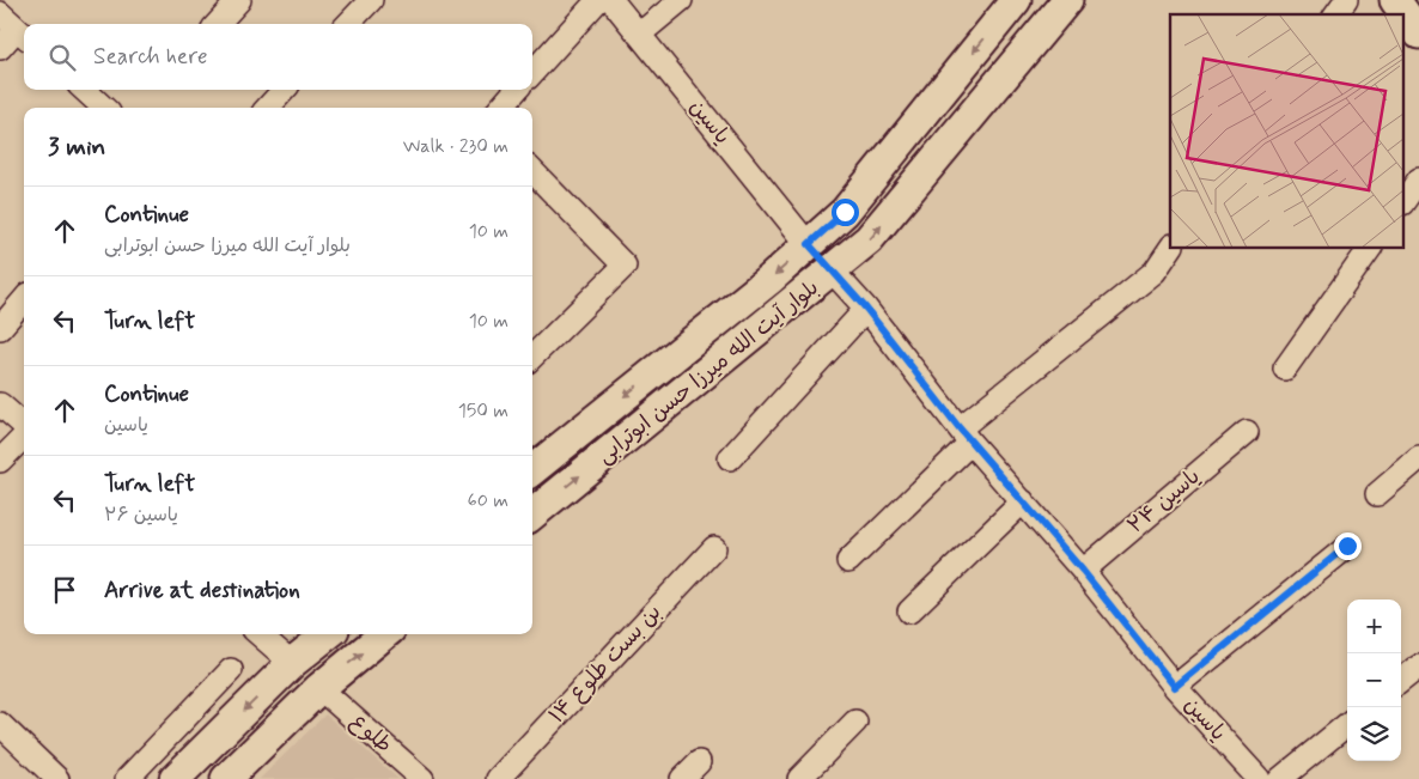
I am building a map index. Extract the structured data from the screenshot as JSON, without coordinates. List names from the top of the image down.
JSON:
{
  "streets": {
    "main road": ["بلوار آیت الله میرزا حسن ابوترابی"],
    "street": [
      "یاسین",
      "یاسین ۲۴",
      "بن بست طلوع ۱۴",
      "طلوع"
    ]
  },
  "crossings": [
    ["یاسین", "بلوار آیت الله میرزا حسن ابوترابی"],
    ["یاسین", "یاسین ۲۴"]
  ],
  "page": {
    "search": "Search here",
    "heading": ["3 min", "Walk · 230 m"],
    "list": [
      ["Continue", "بلوار آیت الله میرزا حسن ابوترابی", "10 m"],
      ["Turn left", "10 m"],
      ["Continue", "یاسین", "150 m"],
      ["Turn left", "یاسین ۲۶", "60 m"],
      "Arrive at destination"
    ],
    "map_buttons": ["+", "−"]
  }
}
